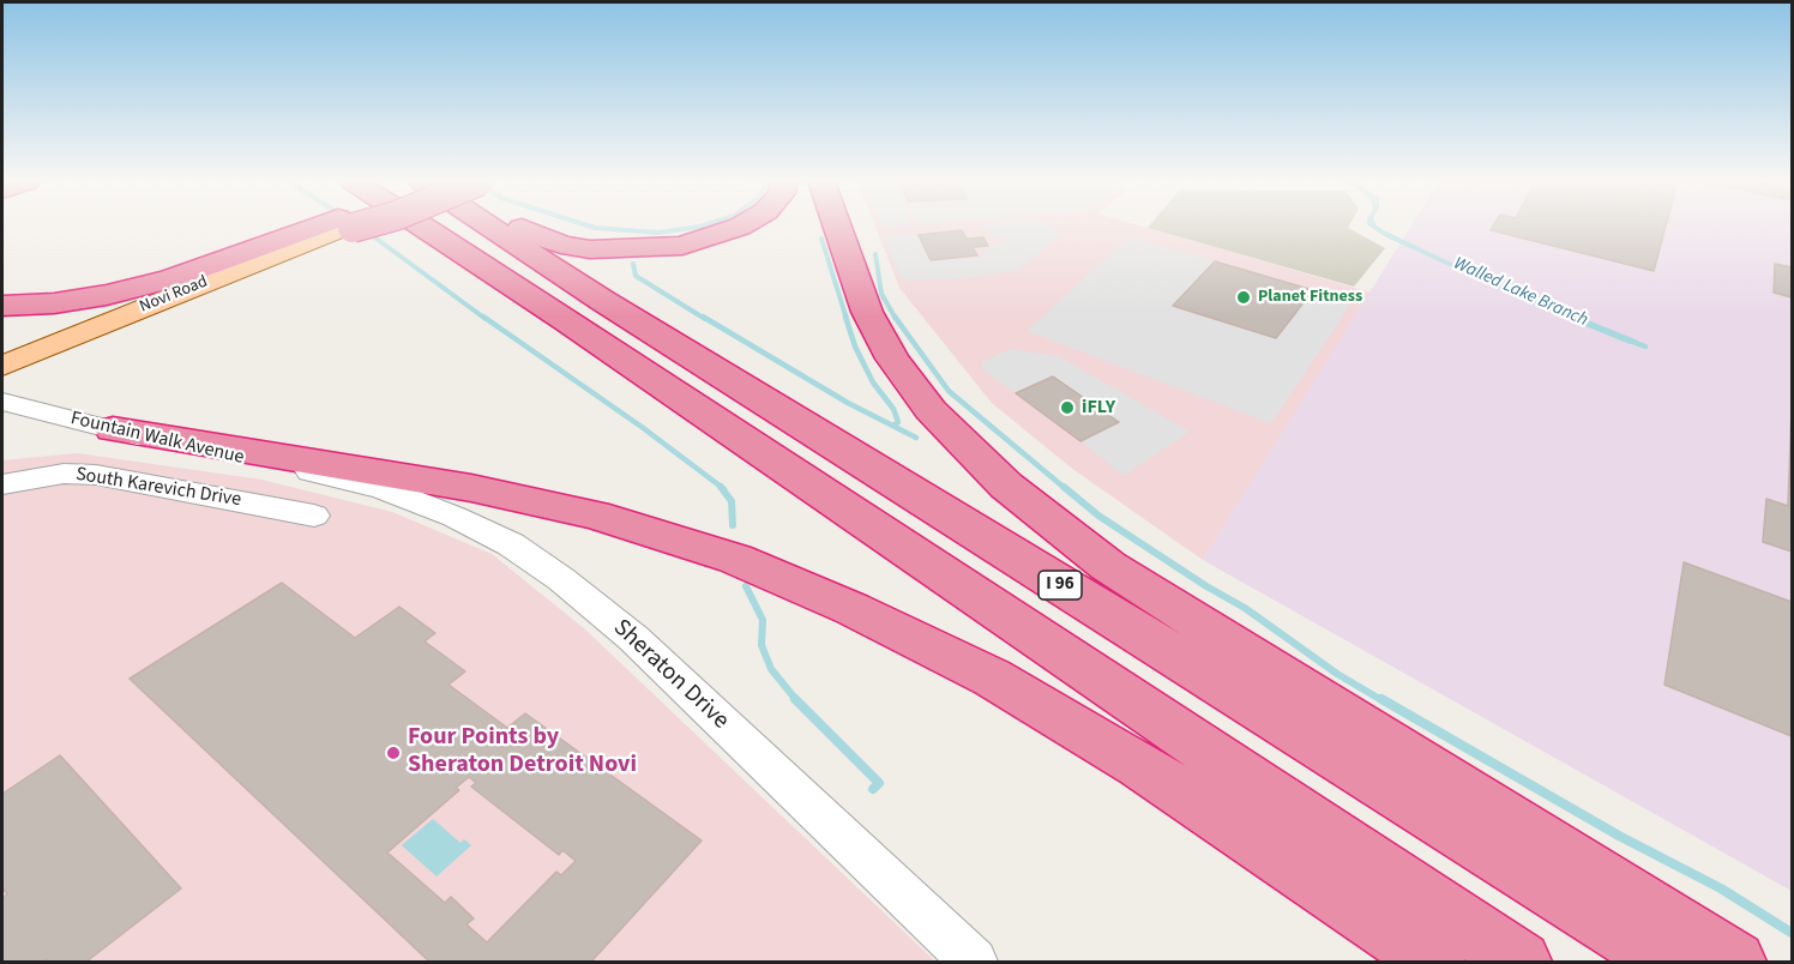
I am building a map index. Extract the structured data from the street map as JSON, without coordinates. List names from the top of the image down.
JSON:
{
  "streets": {
    "highway": ["I 96"],
    "main road": ["Novi Road"],
    "street": ["Fountain Walk Avenue", "South Karevich Drive", "Sheraton Drive"]
  },
  "crossings": [
    ["Fountain Walk Avenue", "Sheraton Drive"]
  ],
  "water": ["Walled Lake Branch"],
  "places": ["Planet Fitness", "iFLY", "Four Points by Sheraton Detroit Novi"]
}
